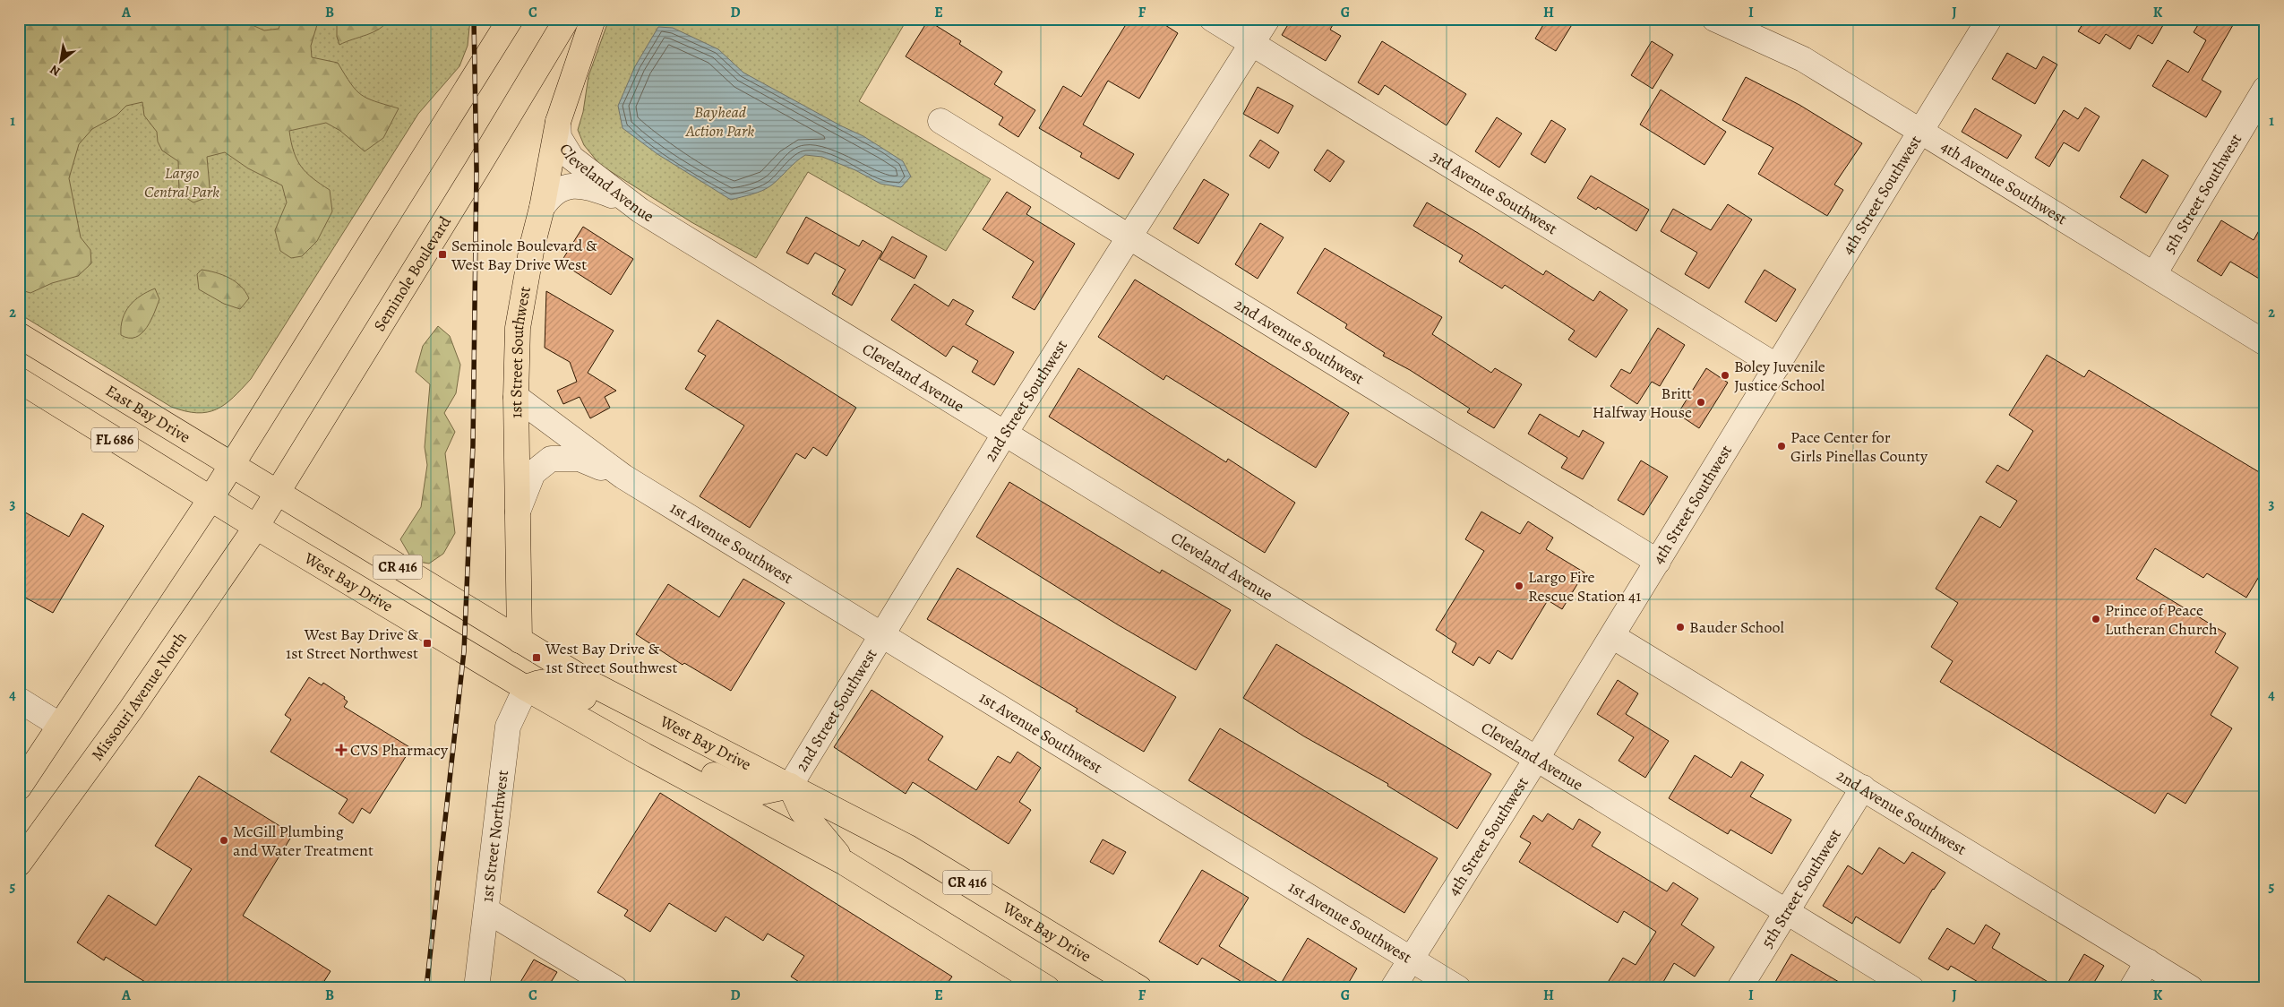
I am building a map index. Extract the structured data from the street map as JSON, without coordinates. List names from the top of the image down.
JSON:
{
  "streets": {
    "main road": [
      "Seminole Boulevard",
      "1st Street Southwest",
      "East Bay Drive",
      "FL 686",
      "CR 416",
      "West Bay Drive",
      "Missouri Avenue North"
    ],
    "street": [
      "Cleveland Avenue",
      "4th Avenue Southwest",
      "3rd Avenue Southwest",
      "5th Street Southwest",
      "4th Street Southwest",
      "2nd Avenue Southwest",
      "2nd Street Southwest",
      "1st Avenue Southwest",
      "1st Street Northwest"
    ]
  },
  "crossings": [
    ["Cleveland Avenue", "5th Street Southwest"],
    ["Cleveland Avenue", "4th Street Southwest"],
    ["Cleveland Avenue", "1st Street Southwest"],
    ["Cleveland Avenue", "2nd Street Southwest"],
    ["4th Avenue Southwest", "5th Street Southwest"],
    ["4th Avenue Southwest", "4th Street Southwest"],
    ["3rd Avenue Southwest", "4th Street Southwest"],
    ["3rd Avenue Southwest", "2nd Street Southwest"],
    ["5th Street Southwest", "2nd Avenue Southwest"],
    ["4th Street Southwest", "2nd Avenue Southwest"],
    ["4th Street Southwest", "1st Avenue Southwest"],
    ["Seminole Boulevard", "East Bay Drive"],
    ["Seminole Boulevard", "FL 686"],
    ["Seminole Boulevard", "West Bay Drive"],
    ["Seminole Boulevard", "Missouri Avenue North"],
    ["2nd Avenue Southwest", "2nd Street Southwest"],
    ["1st Street Southwest", "1st Avenue Southwest"],
    ["1st Street Southwest", "West Bay Drive"],
    ["2nd Street Southwest", "1st Avenue Southwest"],
    ["2nd Street Southwest", "West Bay Drive"],
    ["East Bay Drive", "West Bay Drive"],
    ["FL 686", "West Bay Drive"],
    ["FL 686", "Missouri Avenue North"],
    ["West Bay Drive", "Missouri Avenue North"],
    ["West Bay Drive", "1st Street Northwest"]
  ],
  "parks": ["Bayhead Action Park", "Largo Central Park"],
  "places": {
    "transit": ["Seminole Boulevard & West Bay Drive West", "West Bay Drive & 1st Street Northwest", "West Bay Drive & 1st Street Southwest"],
    "other": [
      "Boley Juvenile Justice School",
      "Britt Halfway House",
      "Pace Center for Girls Pinellas County",
      "Largo Fire Rescue Station 41",
      "Prince of Peace Lutheran Church",
      "Bauder School",
      "McGill Plumbing and Water Treatment"
    ],
    "health": ["CVS Pharmacy"]
  },
  "north": "bottom left",
  "grid": {
    "columns": [
      "A",
      "B",
      "C",
      "D",
      "E",
      "F",
      "G",
      "H",
      "I",
      "J",
      "K"
    ],
    "rows": [
      "1",
      "2",
      "3",
      "4",
      "5"
    ]
  }
}
